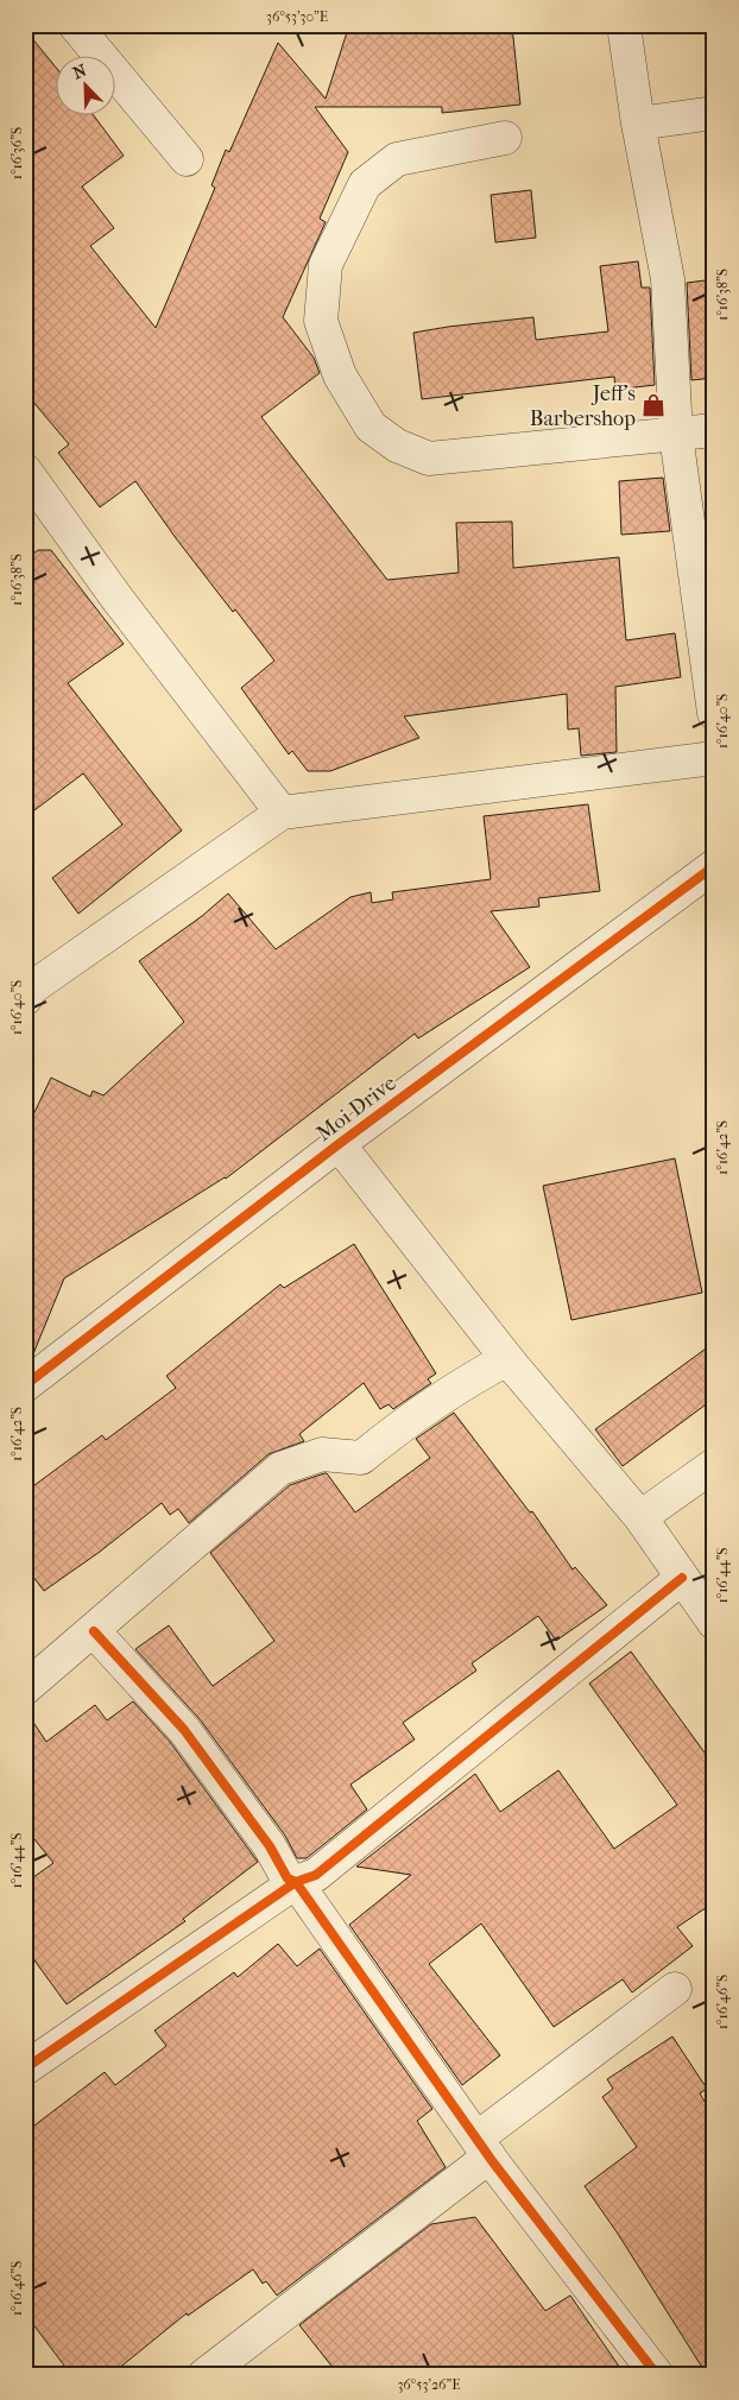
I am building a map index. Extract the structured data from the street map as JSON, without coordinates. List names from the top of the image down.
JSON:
{
  "streets": {
    "street": ["Moi Drive"]
  },
  "places": {
    "shop": ["Jeff's Barbershop"]
  },
  "north": "top left",
  "coordinates": [
    "36°53'30\"E",
    "1°16'36\"S",
    "1°16'38\"S",
    "1°16'40\"S",
    "1°16'42\"S",
    "1°16'44\"S",
    "1°16'46\"S",
    "36°53'26\"E"
  ]
}
